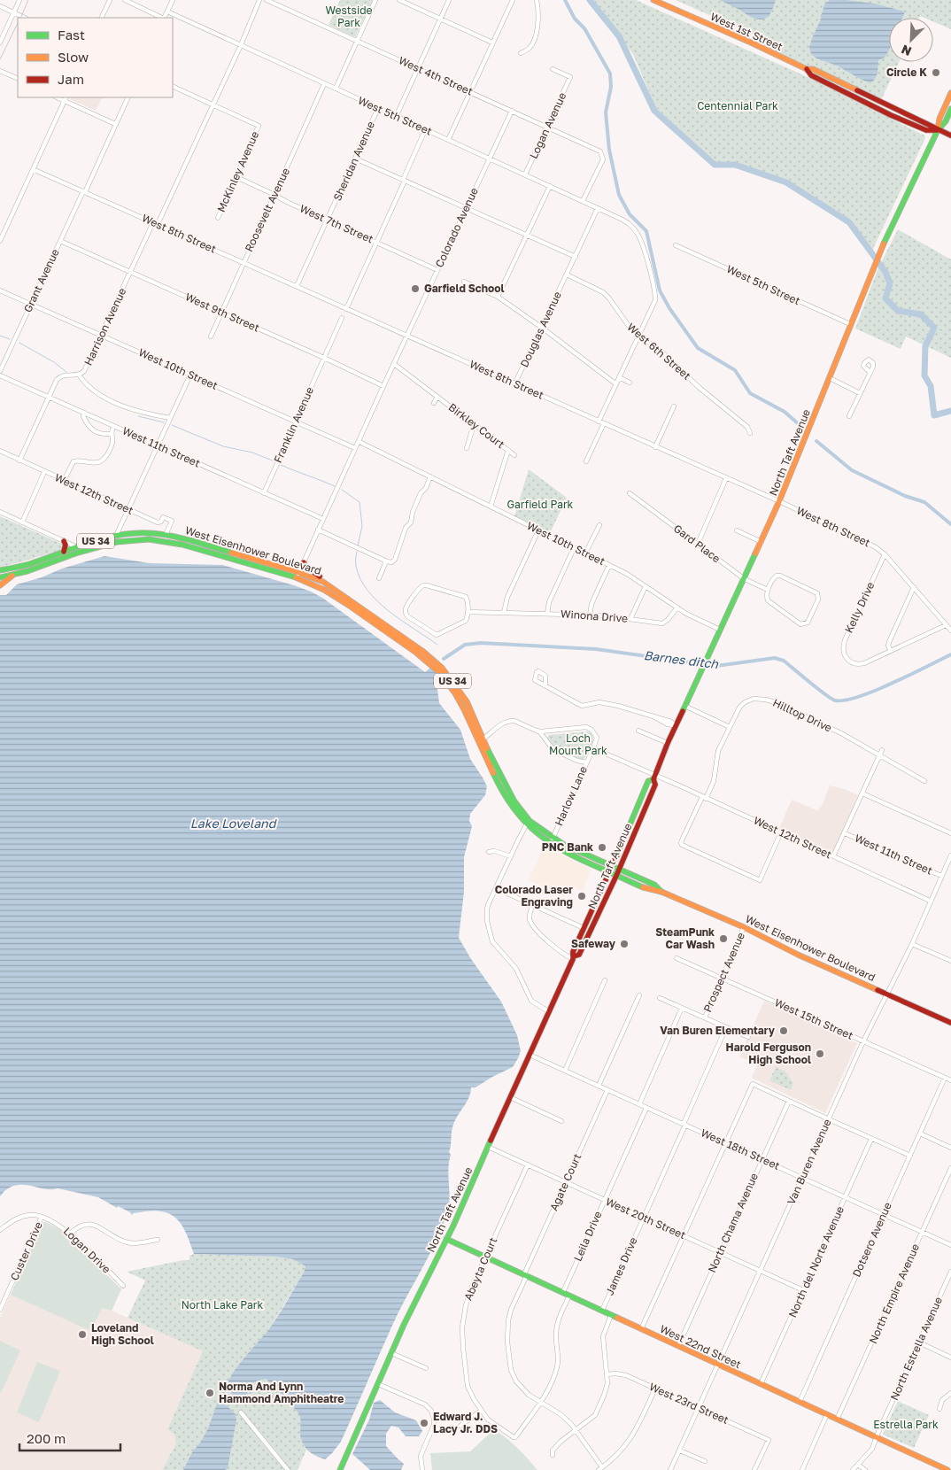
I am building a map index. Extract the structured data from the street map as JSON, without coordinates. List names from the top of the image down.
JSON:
{
  "streets": {
    "main road": [
      "West 1st Street",
      "North Taft Avenue",
      "US 34",
      "West Eisenhower Boulevard",
      "West 22nd Street"
    ],
    "street": [
      "West 4th Street",
      "West 5th Street",
      "Logan Avenue",
      "Sheridan Avenue",
      "McKinley Avenue",
      "Roosevelt Avenue",
      "West 7th Street",
      "Colorado Avenue",
      "West 8th Street",
      "Grant Avenue",
      "West 9th Street",
      "Harrison Avenue",
      "Douglas Avenue",
      "West 6th Street",
      "West 10th Street",
      "Franklin Avenue",
      "Birkley Court",
      "West 11th Street",
      "West 12th Street",
      "Gard Place",
      "Kelly Drive",
      "Winona Drive",
      "Hilltop Drive",
      "Harlow Lane",
      "Prospect Avenue",
      "West 15th Street",
      "West 18th Street",
      "Van Buren Avenue",
      "Agate Court",
      "West 20th Street",
      "North Chama Avenue",
      "Leila Drive",
      "Dotsero Avenue",
      "Logan Drive",
      "Custer Drive",
      "North del Norte Avenue",
      "James Drive",
      "Abeyta Court",
      "North Empire Avenue",
      "North Estrella Avenue",
      "West 23rd Street"
    ]
  },
  "crossings": [
    ["West 1st Street", "North Taft Avenue"],
    ["West 4th Street", "West 5th Street"],
    ["West 4th Street", "Logan Avenue"],
    ["West 4th Street", "Colorado Avenue"],
    ["West 5th Street", "Logan Avenue"],
    ["West 5th Street", "Sheridan Avenue"],
    ["West 5th Street", "Roosevelt Avenue"],
    ["West 5th Street", "Colorado Avenue"],
    ["West 5th Street", "West 6th Street"],
    ["West 5th Street", "North Taft Avenue"],
    ["Sheridan Avenue", "West 7th Street"],
    ["Sheridan Avenue", "West 8th Street"],
    ["McKinley Avenue", "West 7th Street"],
    ["Roosevelt Avenue", "West 7th Street"],
    ["Roosevelt Avenue", "West 8th Street"],
    ["Roosevelt Avenue", "West 9th Street"],
    ["West 7th Street", "Colorado Avenue"],
    ["Colorado Avenue", "West 8th Street"],
    ["Colorado Avenue", "West 9th Street"],
    ["Colorado Avenue", "West 10th Street"],
    ["Colorado Avenue", "Birkley Court"],
    ["West 8th Street", "Grant Avenue"],
    ["West 8th Street", "Harrison Avenue"],
    ["West 8th Street", "Douglas Avenue"],
    ["West 8th Street", "North Taft Avenue"],
    ["West 8th Street", "Kelly Drive"],
    ["Grant Avenue", "West 9th Street"],
    ["Grant Avenue", "West 10th Street"],
    ["West 9th Street", "Harrison Avenue"],
    ["West 9th Street", "Franklin Avenue"],
    ["Harrison Avenue", "West 10th Street"],
    ["Harrison Avenue", "West 11th Street"],
    ["Harrison Avenue", "West 12th Street"],
    ["Douglas Avenue", "West 6th Street"],
    ["West 10th Street", "Franklin Avenue"],
    ["West 10th Street", "North Taft Avenue"],
    ["West 10th Street", "Winona Drive"],
    ["Franklin Avenue", "West 11th Street"],
    ["West 11th Street", "Van Buren Avenue"],
    ["North Taft Avenue", "West 12th Street"],
    ["North Taft Avenue", "Gard Place"],
    ["North Taft Avenue", "West Eisenhower Boulevard"],
    ["North Taft Avenue", "West 18th Street"],
    ["North Taft Avenue", "West 20th Street"],
    ["North Taft Avenue", "West 22nd Street"],
    ["West 12th Street", "West Eisenhower Boulevard"],
    ["West 12th Street", "Hilltop Drive"],
    ["West 12th Street", "Harlow Lane"],
    ["West 12th Street", "Van Buren Avenue"],
    ["West Eisenhower Boulevard", "Harlow Lane"],
    ["West Eisenhower Boulevard", "Prospect Avenue"],
    ["West Eisenhower Boulevard", "Van Buren Avenue"],
    ["Prospect Avenue", "West 15th Street"],
    ["West 15th Street", "Van Buren Avenue"],
    ["West 15th Street", "Dotsero Avenue"],
    ["West 18th Street", "Van Buren Avenue"],
    ["West 18th Street", "Agate Court"],
    ["West 18th Street", "North Chama Avenue"],
    ["West 18th Street", "Leila Drive"],
    ["West 18th Street", "Dotsero Avenue"],
    ["West 18th Street", "North del Norte Avenue"],
    ["West 18th Street", "James Drive"],
    ["West 18th Street", "North Empire Avenue"],
    ["Van Buren Avenue", "West 20th Street"],
    ["Van Buren Avenue", "West 22nd Street"],
    ["Van Buren Avenue", "West 23rd Street"],
    ["Agate Court", "West 20th Street"],
    ["Agate Court", "Abeyta Court"],
    ["Agate Court", "West 22nd Street"],
    ["West 20th Street", "North Chama Avenue"],
    ["West 20th Street", "Leila Drive"],
    ["West 20th Street", "North del Norte Avenue"],
    ["West 20th Street", "James Drive"],
    ["West 20th Street", "Abeyta Court"],
    ["North Chama Avenue", "West 22nd Street"],
    ["Leila Drive", "West 22nd Street"],
    ["Dotsero Avenue", "West 22nd Street"],
    ["Logan Drive", "Custer Drive"],
    ["North del Norte Avenue", "West 22nd Street"],
    ["James Drive", "West 22nd Street"],
    ["Abeyta Court", "West 22nd Street"],
    ["North Empire Avenue", "West 22nd Street"],
    ["West 22nd Street", "North Estrella Avenue"]
  ],
  "water": ["Barnes ditch", "Lake Loveland"],
  "parks": [
    "Westside Park",
    "Centennial Park",
    "Garfield Park",
    "Loch Mount Park",
    "North Lake Park",
    "Estrella Park"
  ],
  "places": [
    "Circle K",
    "Garfield School",
    "PNC Bank",
    "Colorado Laser Engraving",
    "SteamPunk Car Wash",
    "Safeway",
    "Van Buren Elementary",
    "Harold Ferguson High School",
    "Loveland High School",
    "Norma And Lynn Hammond Amphitheatre",
    "Edward J. Lacy Jr. DDS"
  ],
  "legend": ["Fast", "Slow", "Jam"],
  "scale_bar": "200 m",
  "north": "bottom left"
}
